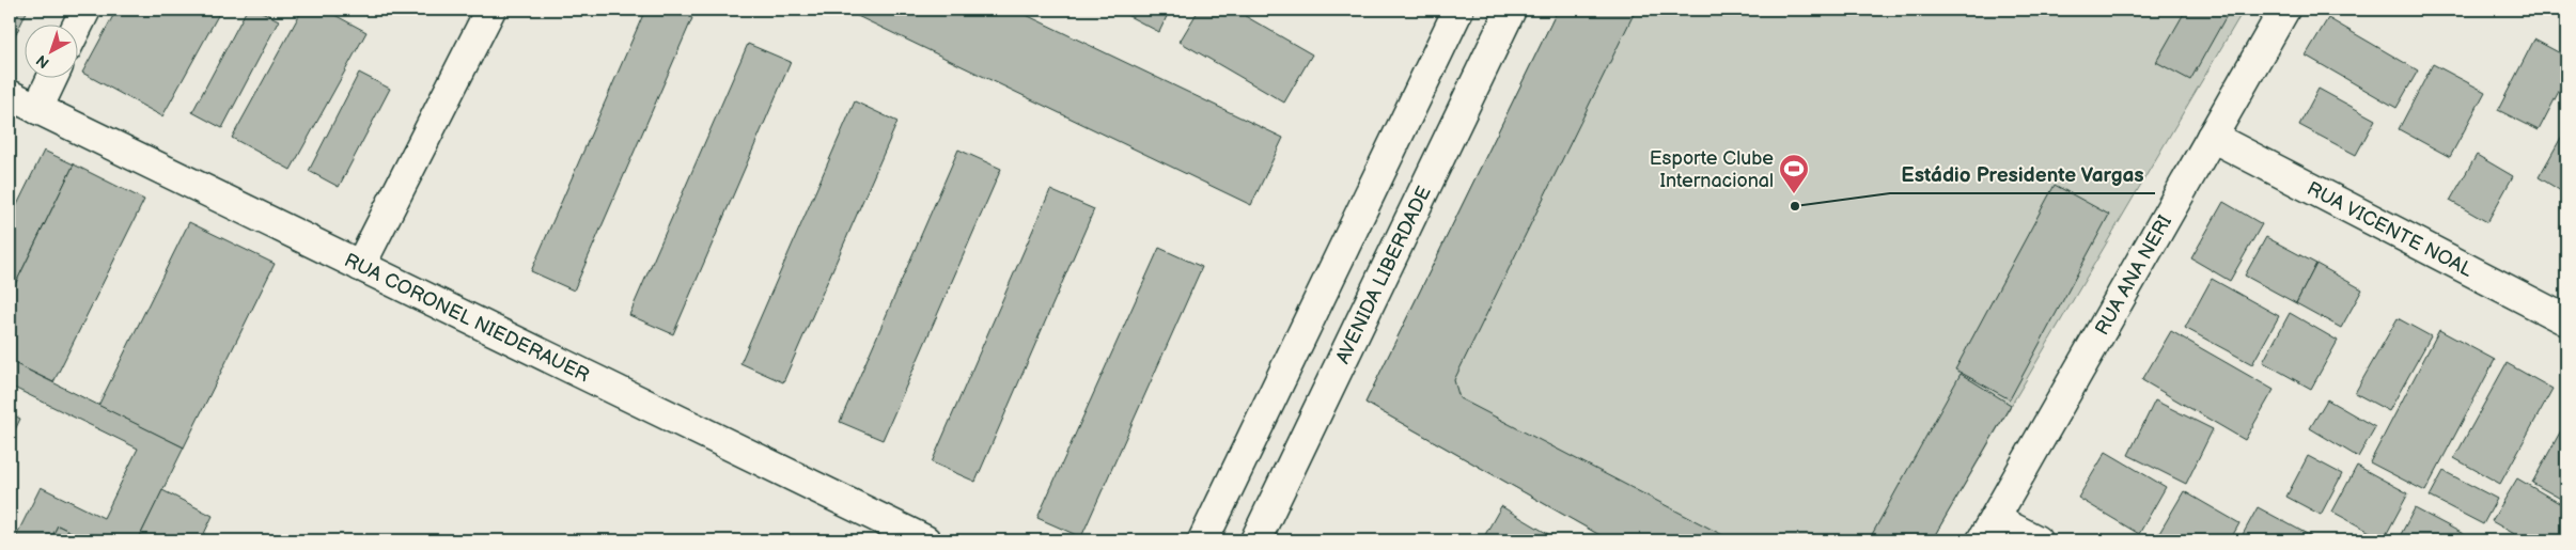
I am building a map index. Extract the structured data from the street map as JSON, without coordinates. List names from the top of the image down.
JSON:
{
  "streets": {
    "street": [
      "RUA VICENTE NOAL",
      "RUA ANA NERI",
      "AVENIDA LIBERDADE",
      "RUA CORONEL NIEDERAUER"
    ]
  },
  "crossings": [
    ["RUA VICENTE NOAL", "RUA ANA NERI"]
  ],
  "places": {
    "sports": ["Esporte Clube Internacional"],
    "other": ["Estádio Presidente Vargas"]
  },
  "north": "bottom left"
}
